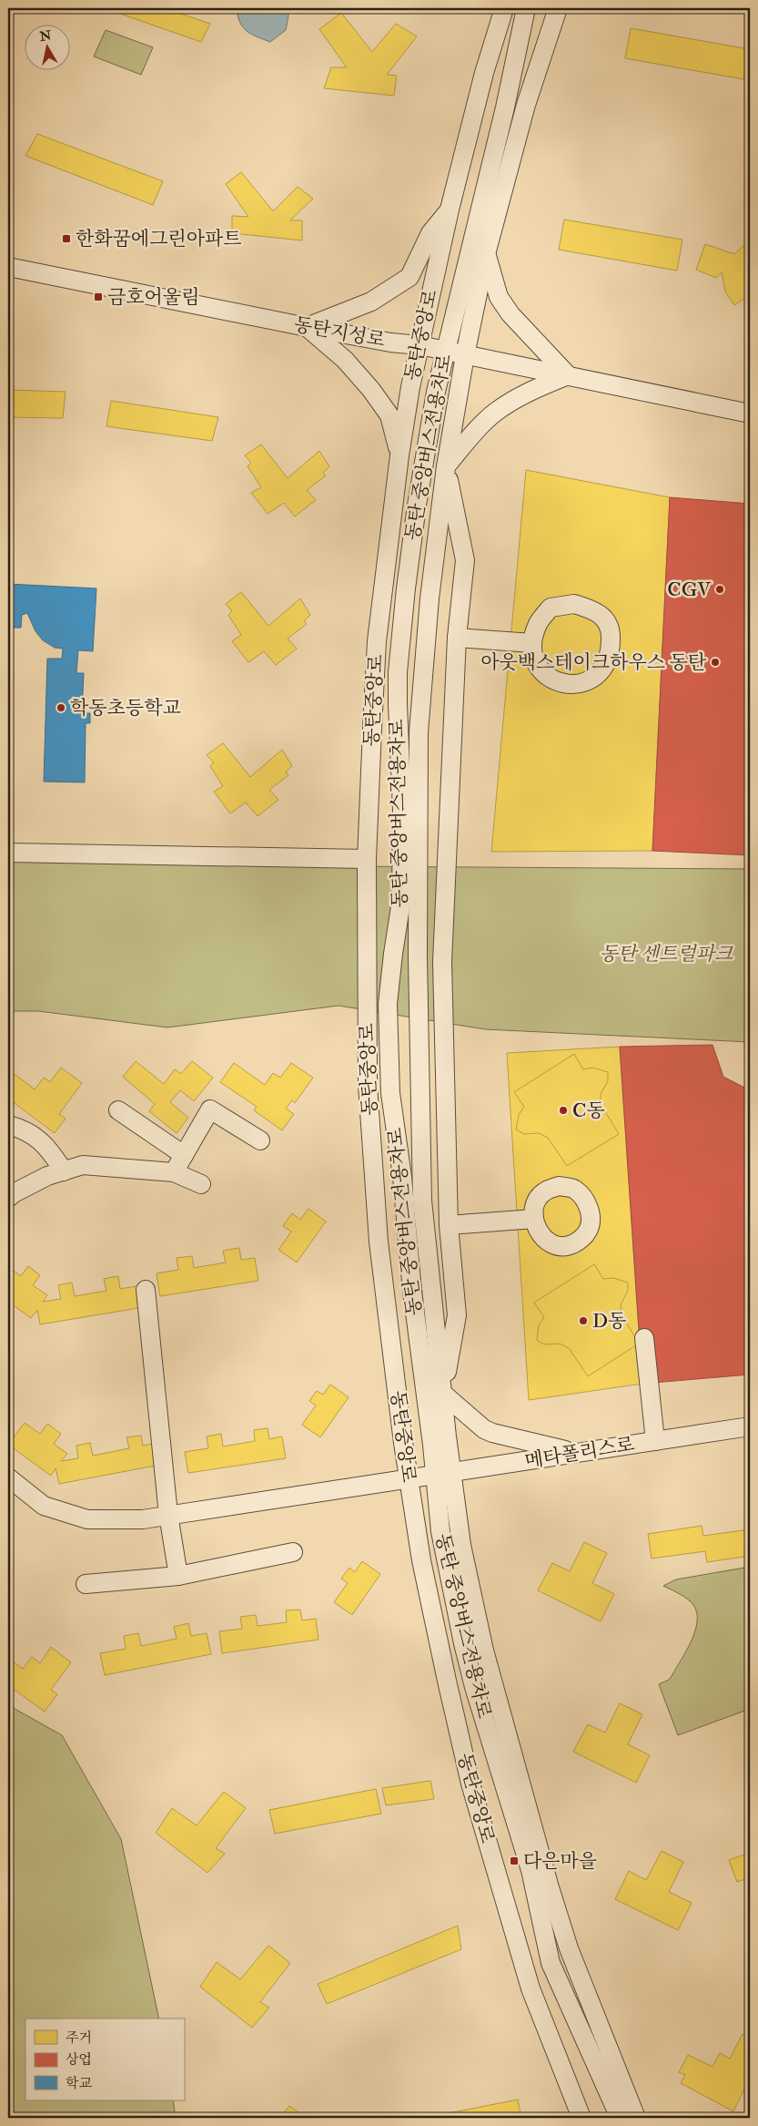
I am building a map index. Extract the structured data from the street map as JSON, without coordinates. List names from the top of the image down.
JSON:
{
  "streets": {
    "street": [
      "동탄지성로",
      "동탄중앙로",
      "동탄 중앙버스전용차로",
      "메타폴리스로"
    ]
  },
  "crossings": [
    ["동탄지성로", "동탄중앙로"],
    ["동탄지성로", "동탄 중앙버스전용차로"],
    ["동탄중앙로", "동탄 중앙버스전용차로"],
    ["동탄중앙로", "메타폴리스로"],
    ["동탄 중앙버스전용차로", "메타폴리스로"]
  ],
  "parks": ["동탄 센트럴파크"],
  "places": {
    "transit": ["한화꿈에그린아파트", "금호어울림", "다은마을"],
    "other": [
      "CGV",
      "아웃백스테이크하우스 동탄",
      "학동초등학교",
      "C동",
      "D동"
    ]
  },
  "legend": ["주거", "상업", "학교"],
  "north": "top"
}
